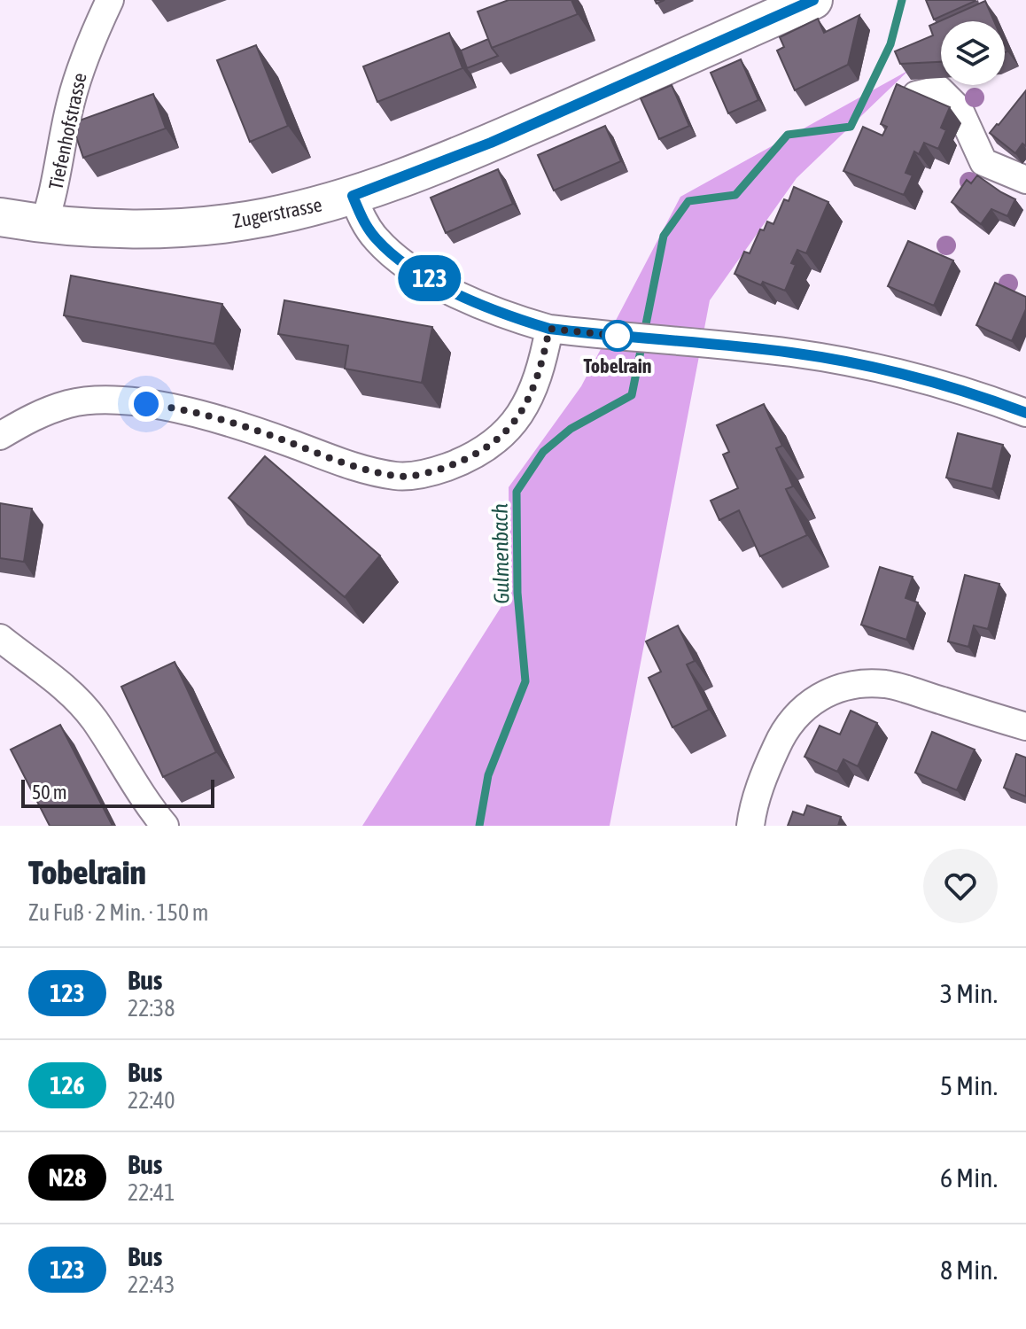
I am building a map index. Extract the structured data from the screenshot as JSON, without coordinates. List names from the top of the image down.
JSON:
{
  "streets": {
    "main road": ["Zugerstrasse"],
    "street": ["Tiefenhofstrasse"]
  },
  "crossings": [
    ["Tiefenhofstrasse", "Zugerstrasse"]
  ],
  "water": ["Gulmenbach"],
  "places": ["Tobelrain"],
  "lines": ["bus line 123"],
  "scale_bar": "50 m",
  "page": {
    "on_map": "123",
    "scale": "50 m",
    "heading": ["Tobelrain", "Zu Fuß · 2 Min. · 150 m"],
    "list": [
      {
        "mark": "123",
        "name": "Bus",
        "note": "22:38",
        "value": "3 Min."
      },
      {
        "mark": "126",
        "name": "Bus",
        "note": "22:40",
        "value": "5 Min."
      },
      {
        "mark": "N28",
        "name": "Bus",
        "note": "22:41",
        "value": "6 Min."
      },
      {
        "mark": "123",
        "name": "Bus",
        "note": "22:43",
        "value": "8 Min."
      }
    ]
  }
}
